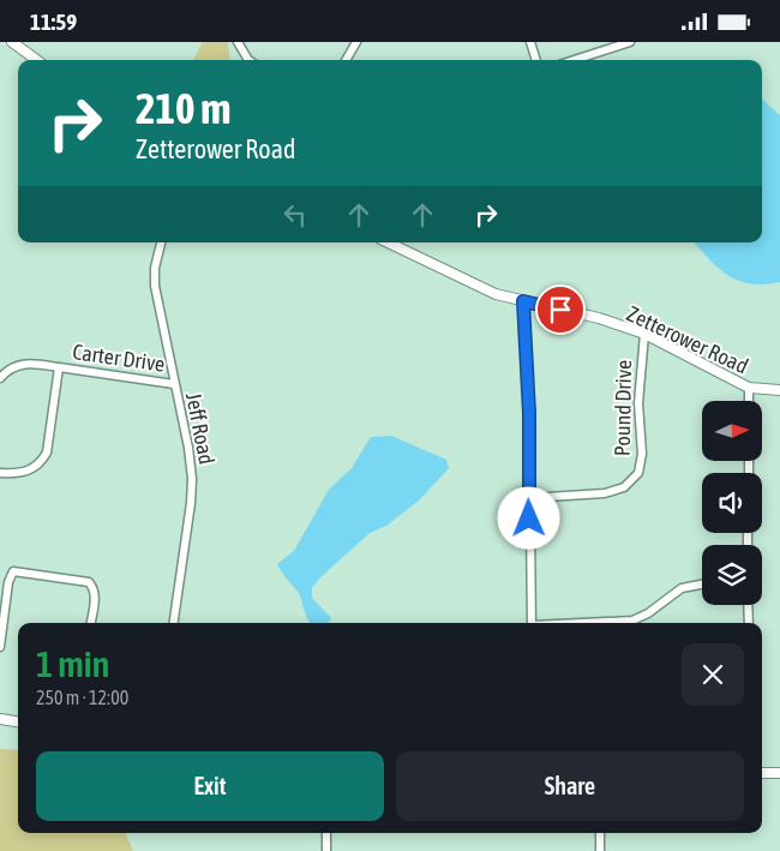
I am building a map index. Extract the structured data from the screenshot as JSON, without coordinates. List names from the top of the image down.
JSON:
{
  "streets": {
    "street": [
      "Zetterower Road",
      "Carter Drive",
      "Pound Drive",
      "Jeff Road"
    ]
  },
  "crossings": [
    ["Zetterower Road", "Pound Drive"],
    ["Carter Drive", "Jeff Road"]
  ],
  "north": "right",
  "page": {
    "status": "11:59",
    "turn": ["210 m", "Zetterower Road"],
    "heading": ["1 min", "250 m · 12:00"],
    "buttons": ["Exit", "Share"]
  }
}
